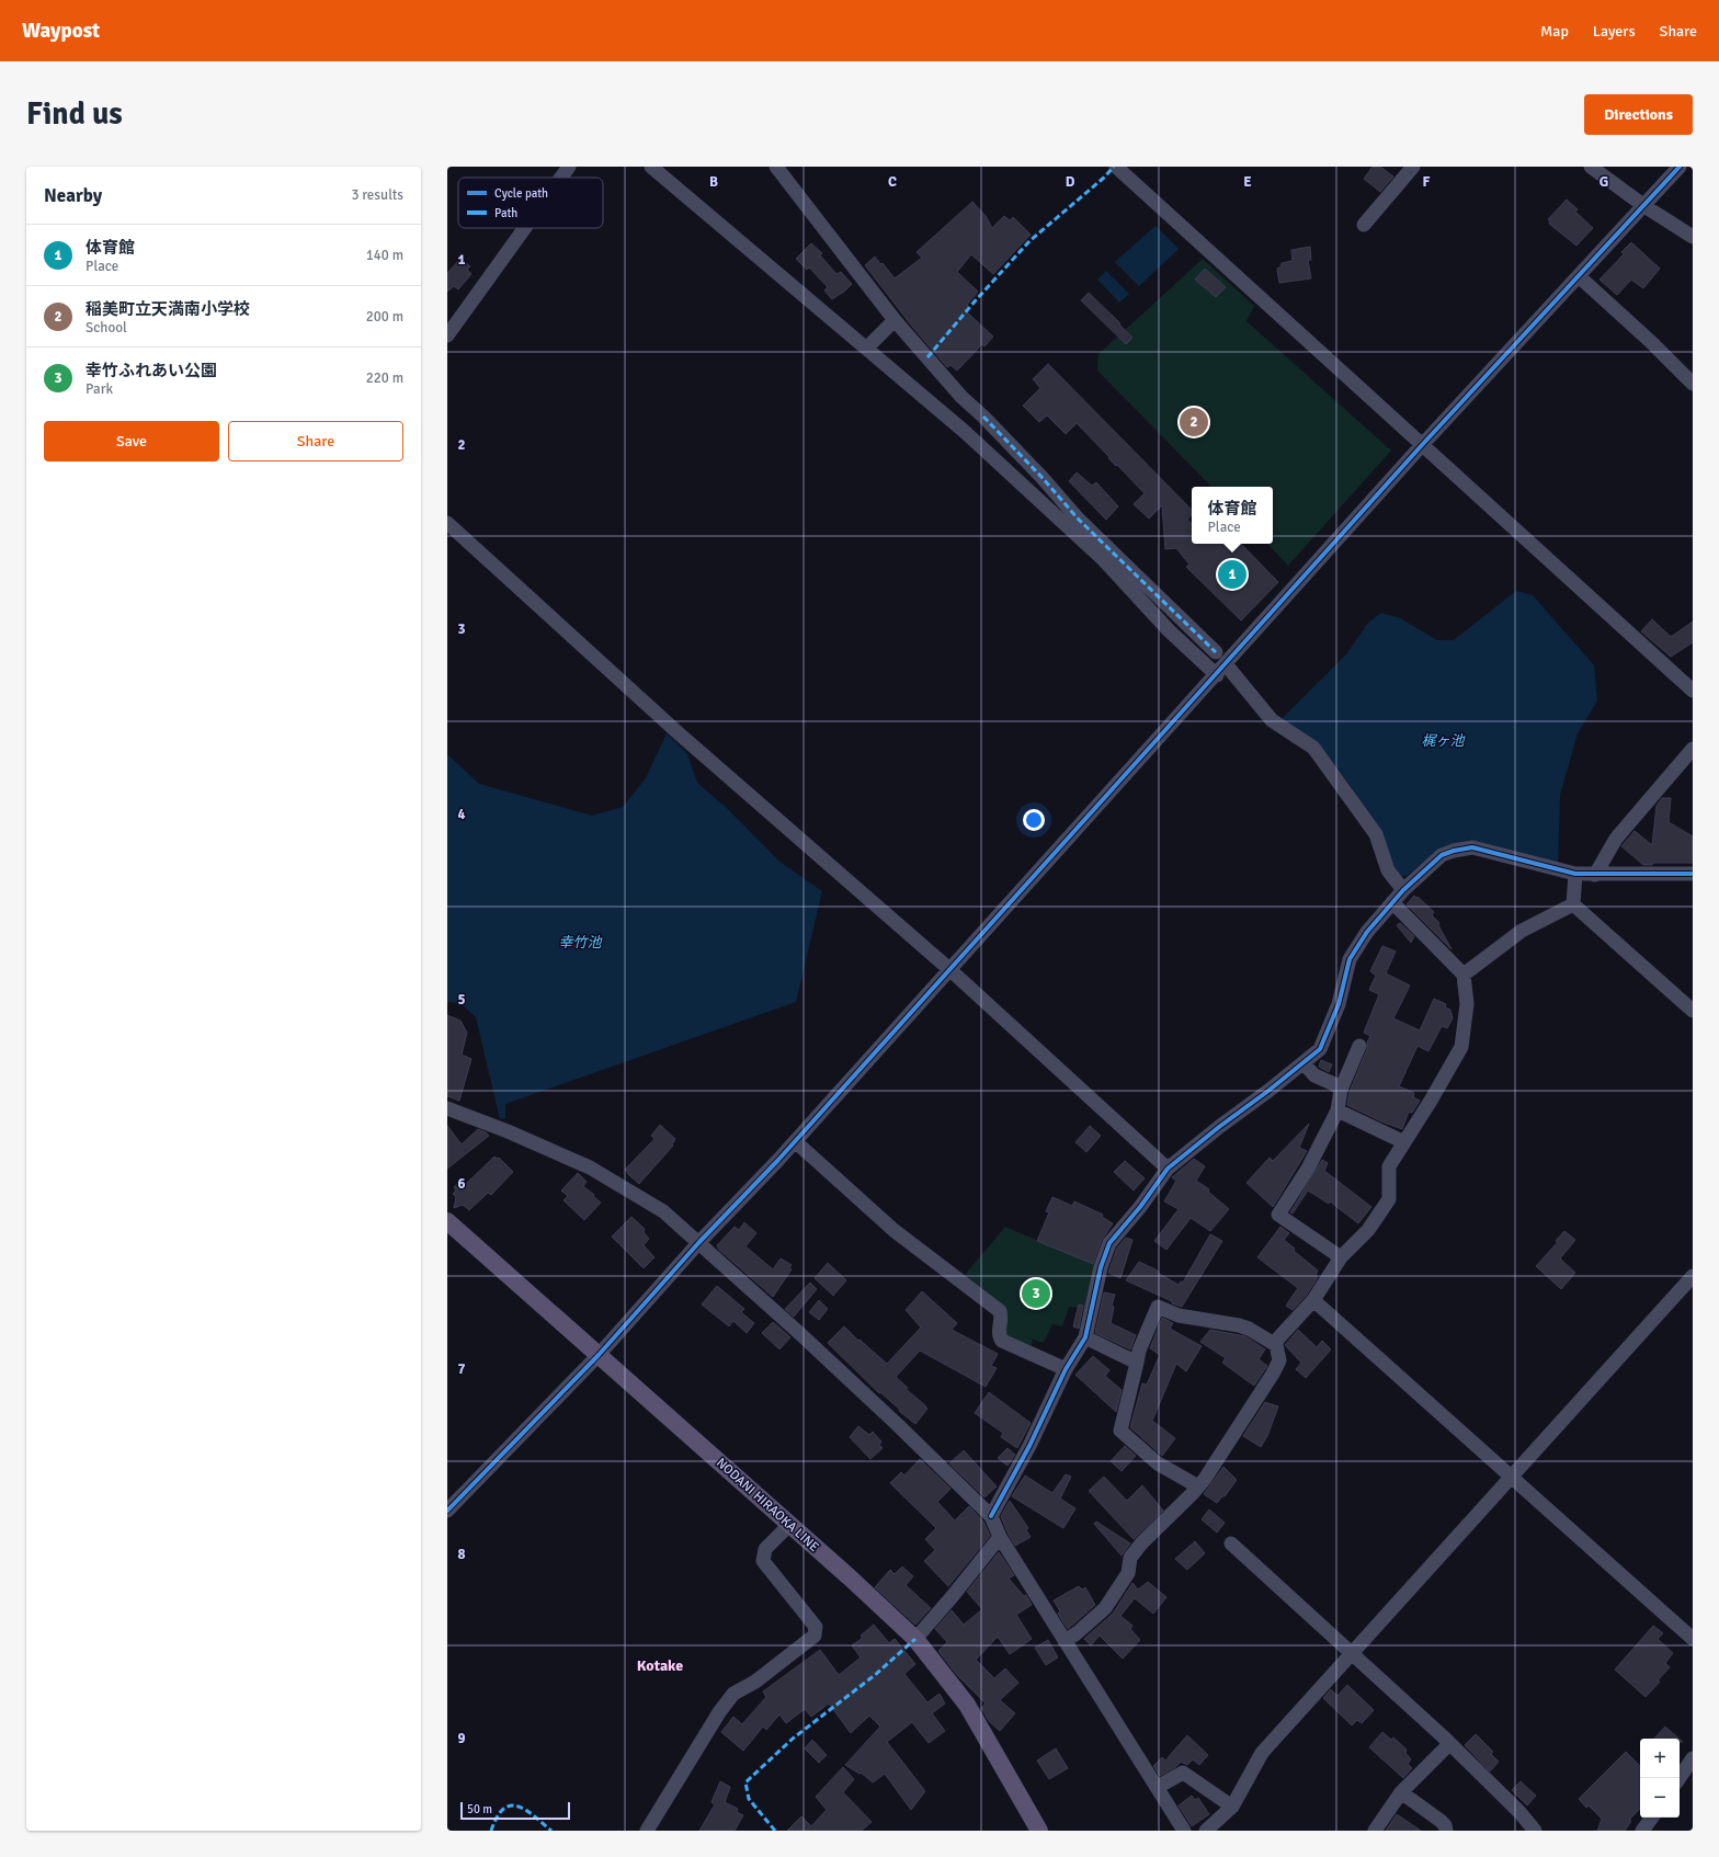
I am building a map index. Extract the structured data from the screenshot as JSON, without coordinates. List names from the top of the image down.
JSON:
{
  "streets": {
    "main road": ["NODANI HIRAOKA LINE"]
  },
  "districts": ["Kotake"],
  "water": ["梶ヶ池", "幸竹池"],
  "legend": ["Cycle path", "Path"],
  "scale_bar": "50 m",
  "page": {
    "header": "Waypost",
    "nav": ["Map", "Layers", "Share"],
    "buttons": [
      "Directions",
      ["Save", "Share"]
    ],
    "title": "Find us",
    "heading": ["Nearby", "3 results"],
    "list": [
      {
        "mark": "1",
        "name": "体育館",
        "note": "Place",
        "value": "140 m"
      },
      {
        "mark": "2",
        "name": "稲美町立天満南小学校",
        "note": "School",
        "value": "200 m"
      },
      {
        "mark": "3",
        "name": "幸竹ふれあい公園",
        "note": "Park",
        "value": "220 m"
      }
    ],
    "pins": ["2", "1", "3"],
    "popup": ["体育館", "Place"],
    "map_buttons": ["+", "−"],
    "scale": "50 m"
  },
  "grid": {
    "columns": [
      "B",
      "C",
      "D",
      "E",
      "F",
      "G"
    ],
    "rows": [
      "1",
      "2",
      "3",
      "4",
      "5",
      "6",
      "7",
      "8",
      "9"
    ]
  }
}
